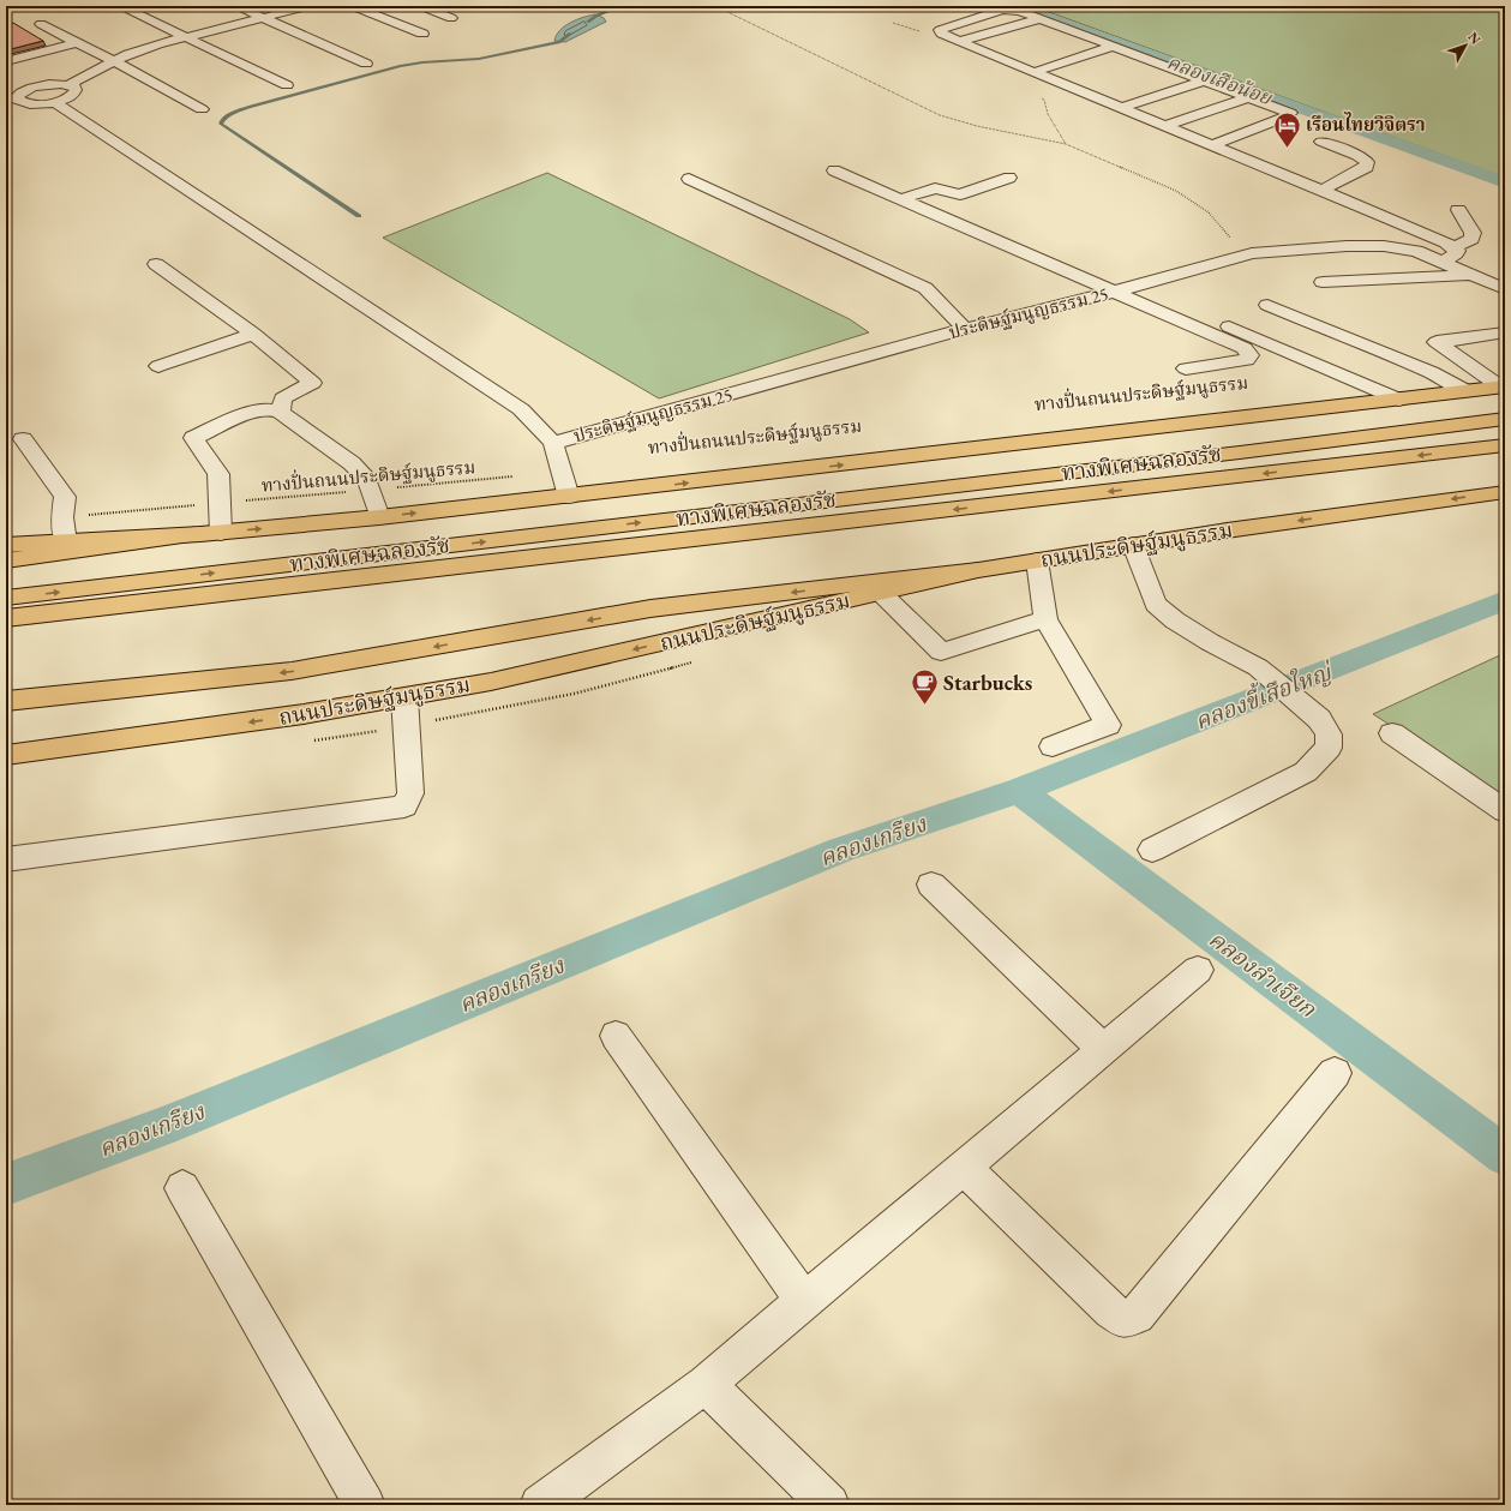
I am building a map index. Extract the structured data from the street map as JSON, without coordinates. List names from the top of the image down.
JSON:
{
  "streets": {
    "main road": ["ทางพิเศษฉลองรัช", "ถนนประดิษฐ์มนูธรรม"],
    "street": ["ประดิษฐ์มนูญธรรม 25"],
    "path": ["ทางปั่นถนนประดิษฐ์มนูธรรม"]
  },
  "water": [
    "คลองเสือน้อย",
    "คลองขี้เสือใหญ่",
    "คลองเกรียง",
    "คลองลำเจียก"
  ],
  "places": {
    "hotel": ["เรือนไทยวิจิตรา"],
    "cafe": ["Starbucks"]
  },
  "north": "top right"
}
